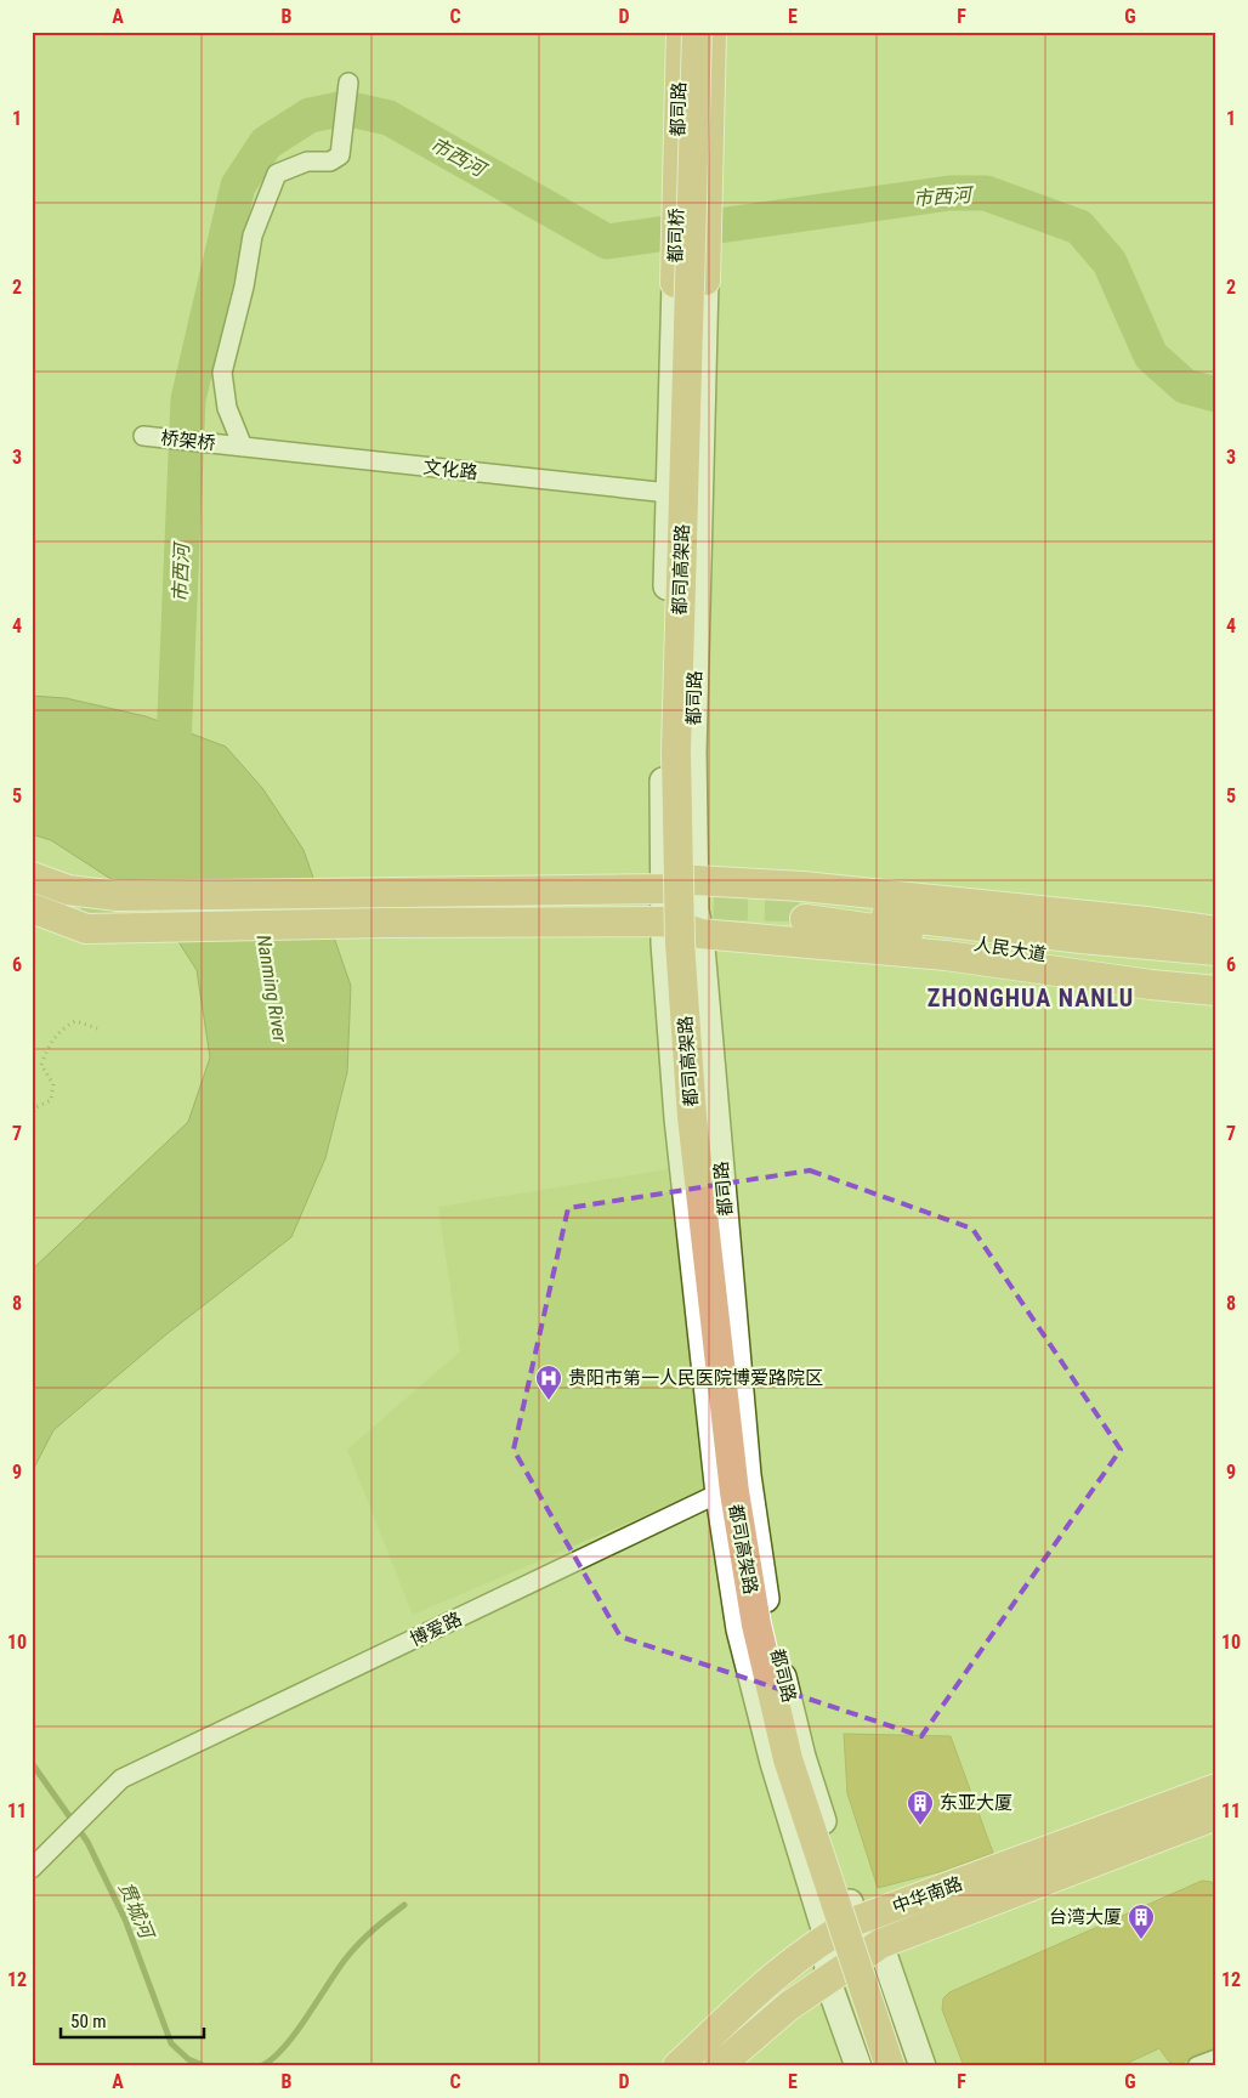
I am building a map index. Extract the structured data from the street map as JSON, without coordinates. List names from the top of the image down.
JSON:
{
  "streets": {
    "main road": [
      "都司路",
      "都司桥",
      "都司高架路",
      "人民大道",
      "中华南路"
    ],
    "street": ["桥架桥", "文化路", "博爱路"]
  },
  "crossings": [
    ["都司路", "都司桥"],
    ["都司路", "文化路"],
    ["都司路", "博爱路"],
    ["都司路", "中华南路"],
    ["桥架桥", "文化路"]
  ],
  "districts": ["ZHONGHUA NANLU"],
  "water": ["市西河", "Nanming River", "贯城河"],
  "places": {
    "hospital": ["贵阳市第一人民医院博爱路院区"],
    "building": ["东亚大厦", "台湾大厦"]
  },
  "scale_bar": "50 m",
  "grid": {
    "columns": [
      "A",
      "B",
      "C",
      "D",
      "E",
      "F",
      "G"
    ],
    "rows": [
      "1",
      "2",
      "3",
      "4",
      "5",
      "6",
      "7",
      "8",
      "9",
      "10",
      "11",
      "12"
    ]
  }
}
